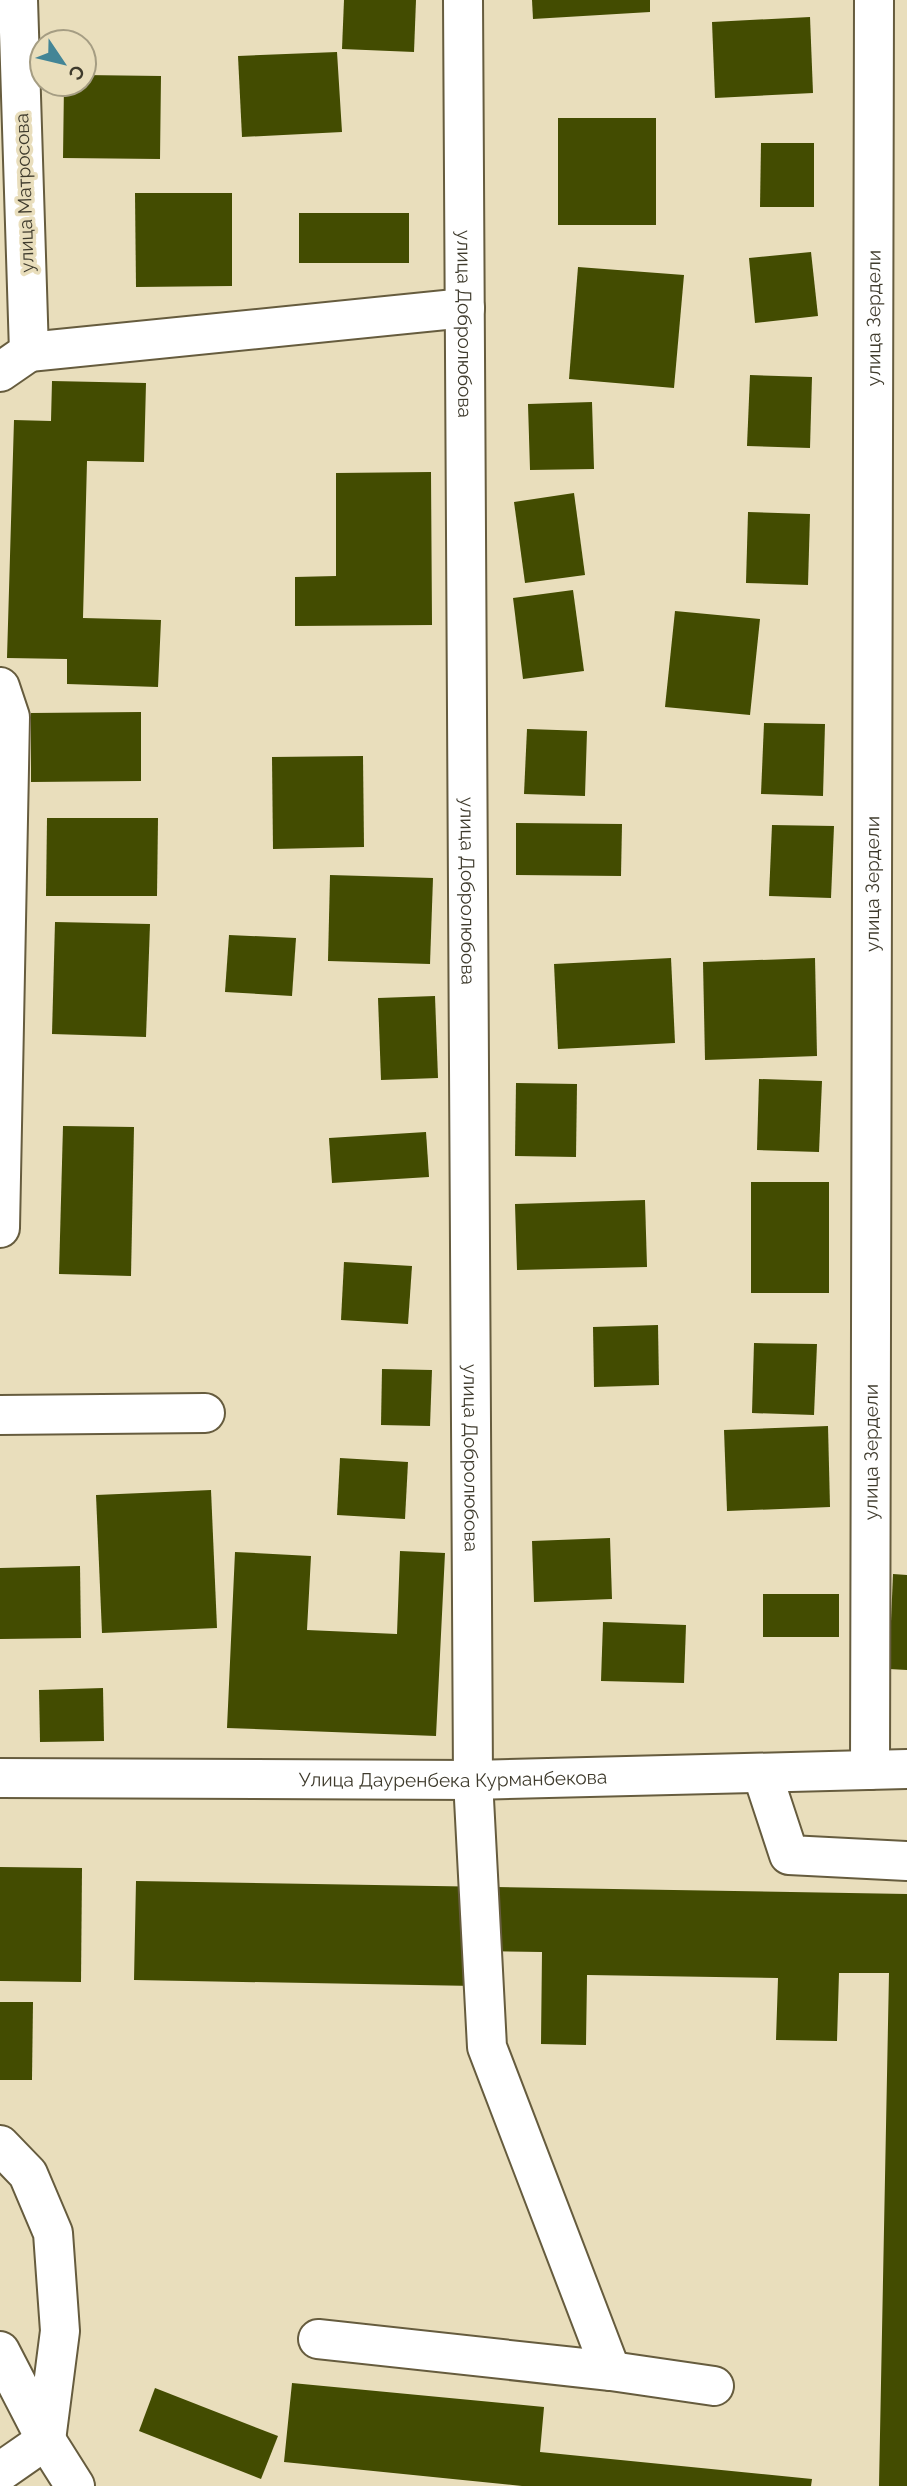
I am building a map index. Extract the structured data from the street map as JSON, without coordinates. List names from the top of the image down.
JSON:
{
  "streets": {
    "street": [
      "улица Матросова",
      "улица Зердели",
      "улица Добролюбова",
      "Улица Дауренбека Курманбекова"
    ]
  },
  "crossings": [
    ["улица Зердели", "Улица Дауренбека Курманбекова"],
    ["улица Добролюбова", "Улица Дауренбека Курманбекова"]
  ],
  "north": "bottom right"
}
